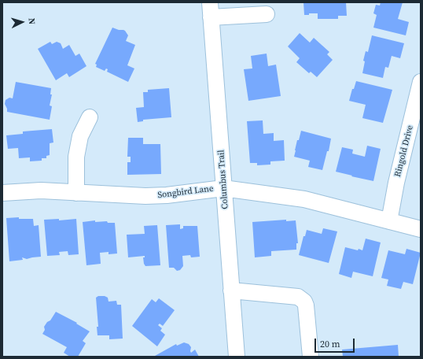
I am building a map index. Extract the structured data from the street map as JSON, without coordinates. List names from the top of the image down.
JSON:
{
  "streets": {
    "street": ["Ringold Drive", "Columbus Trail", "Songbird Lane"]
  },
  "crossings": [
    ["Ringold Drive", "Songbird Lane"],
    ["Columbus Trail", "Songbird Lane"]
  ],
  "scale_bar": "20 m",
  "north": "right"
}
